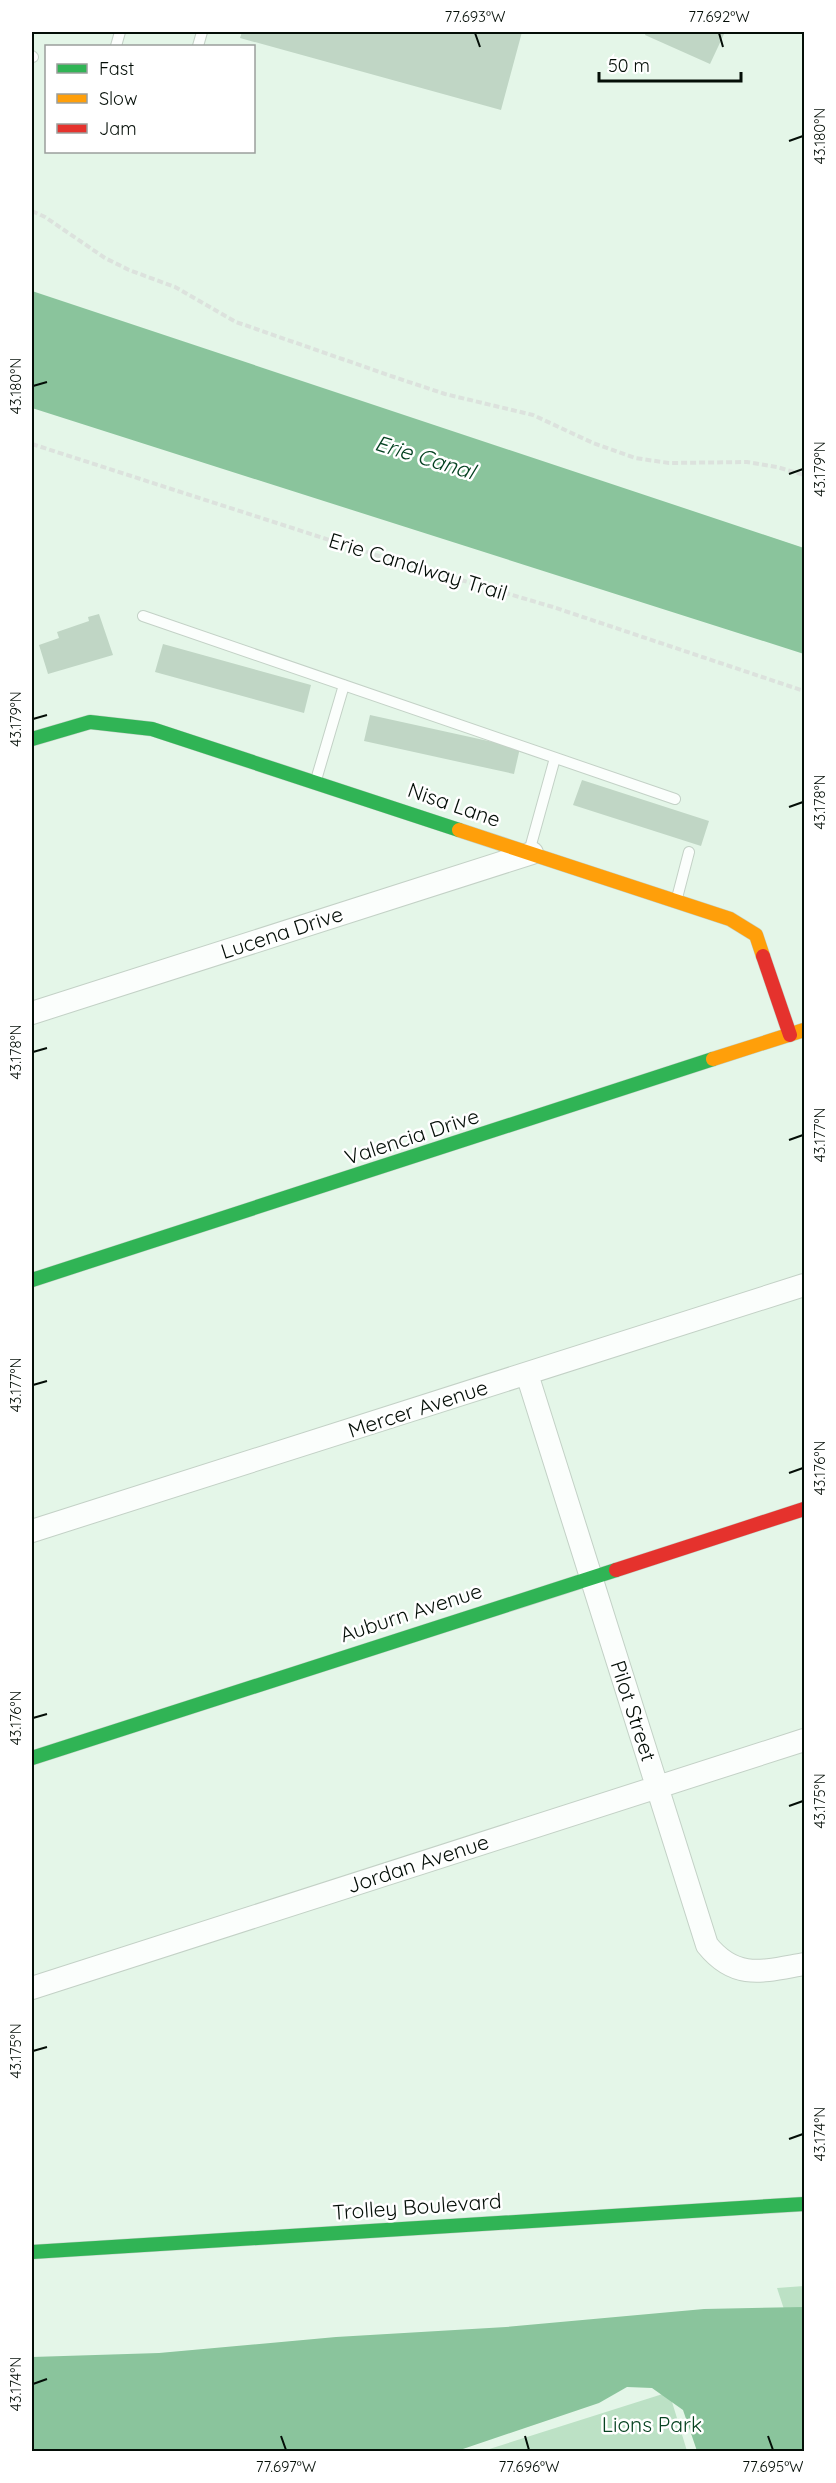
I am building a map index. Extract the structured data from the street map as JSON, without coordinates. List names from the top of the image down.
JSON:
{
  "streets": {
    "street": [
      "Nisa Lane",
      "Lucena Drive",
      "Valencia Drive",
      "Mercer Avenue",
      "Auburn Avenue",
      "Pilot Street",
      "Jordan Avenue",
      "Trolley Boulevard"
    ],
    "path": ["Erie Canalway Trail"]
  },
  "crossings": [
    ["Nisa Lane", "Lucena Drive"],
    ["Nisa Lane", "Valencia Drive"],
    ["Mercer Avenue", "Pilot Street"],
    ["Auburn Avenue", "Pilot Street"],
    ["Pilot Street", "Jordan Avenue"]
  ],
  "water": ["Erie Canal"],
  "parks": ["Lions Park"],
  "legend": ["Fast", "Slow", "Jam"],
  "scale_bar": "50 m",
  "coordinates": [
    "77.693°W",
    "77.692°W",
    "43.180°N",
    "43.179°N",
    "43.178°N",
    "43.177°N",
    "43.176°N",
    "43.175°N",
    "43.174°N",
    "77.697°W",
    "77.696°W",
    "77.695°W"
  ]
}
